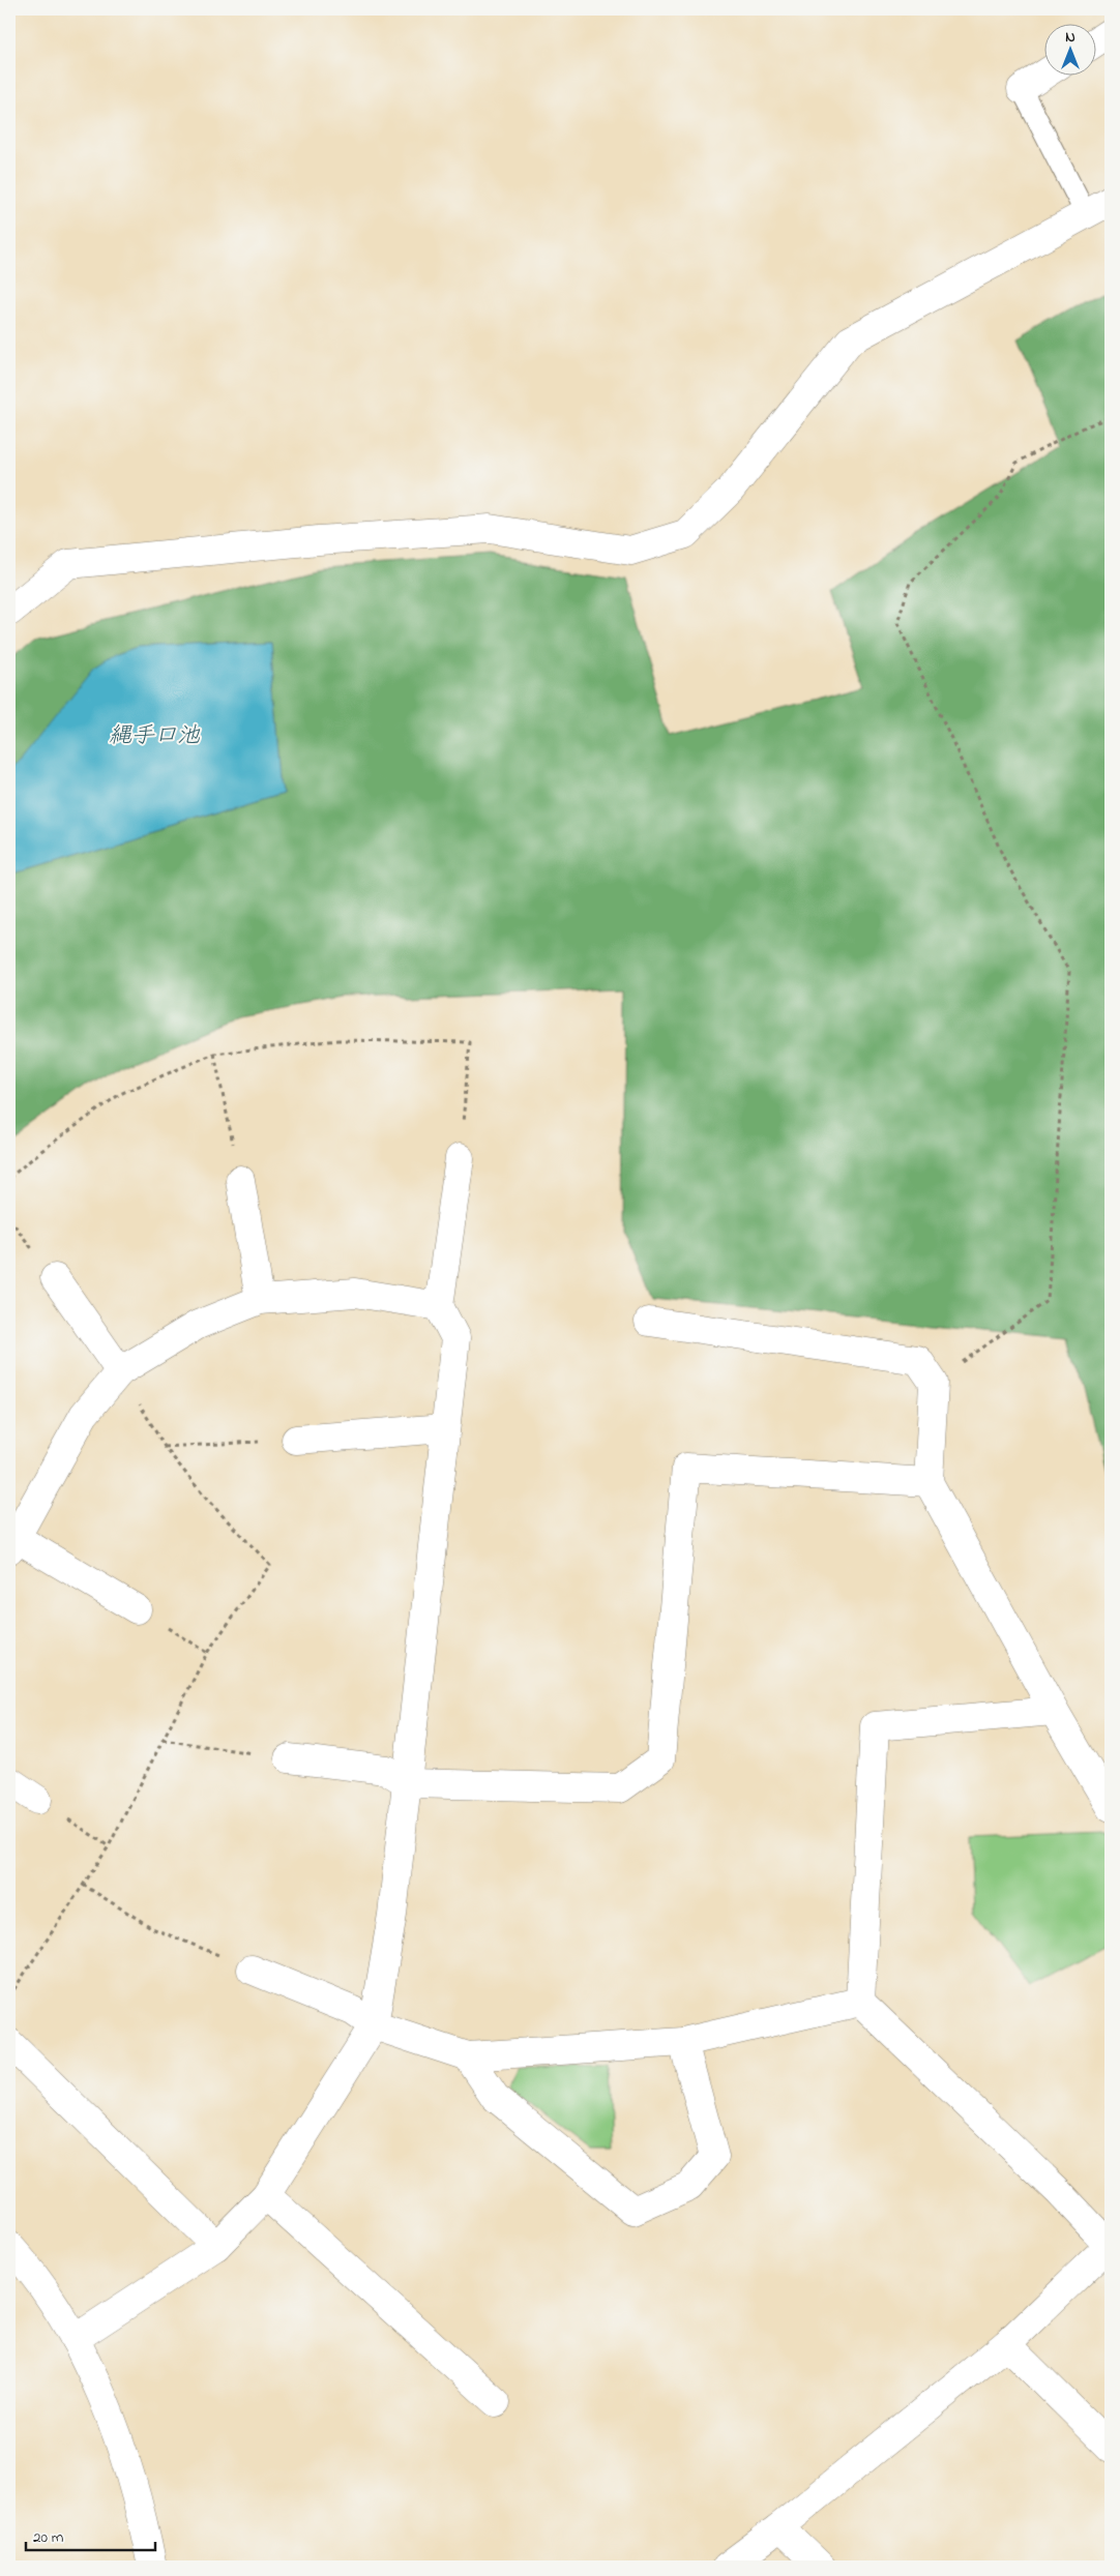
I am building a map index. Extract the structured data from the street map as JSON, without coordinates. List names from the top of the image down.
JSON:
{
  "water": ["縄手口池"],
  "scale_bar": "20 m",
  "north": "top"
}
